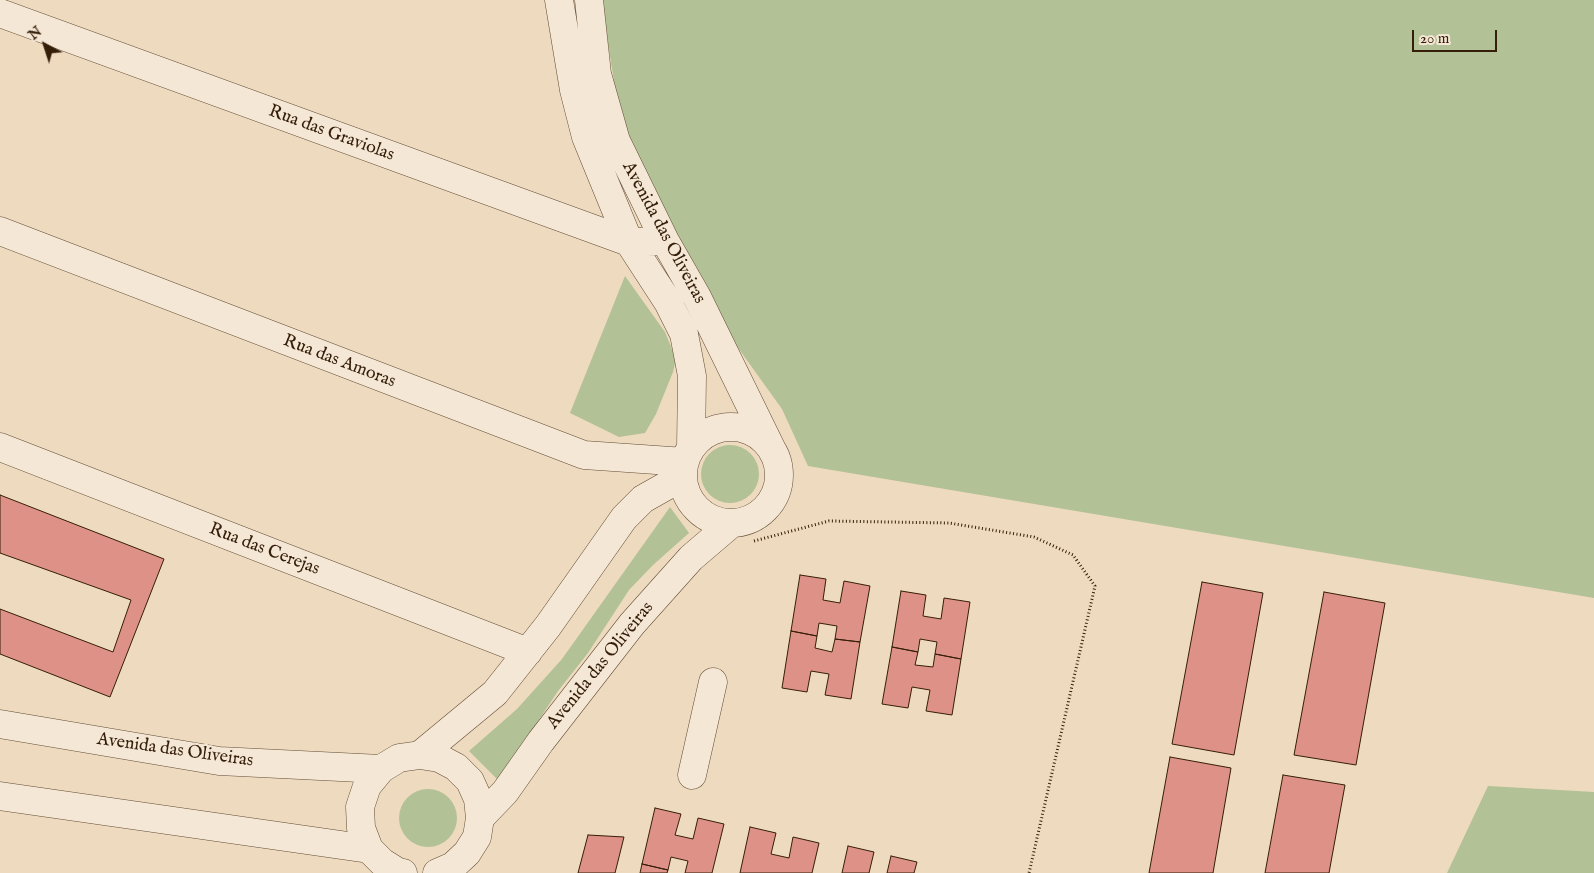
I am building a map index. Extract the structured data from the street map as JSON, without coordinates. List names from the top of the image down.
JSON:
{
  "streets": {
    "street": [
      "Rua das Graviolas",
      "Avenida das Oliveiras",
      "Rua das Amoras",
      "Rua das Cerejas"
    ]
  },
  "crossings": [
    ["Rua das Graviolas", "Avenida das Oliveiras"],
    ["Avenida das Oliveiras", "Rua das Amoras"],
    ["Avenida das Oliveiras", "Rua das Cerejas"]
  ],
  "scale_bar": "20 m",
  "north": "top left"
}
